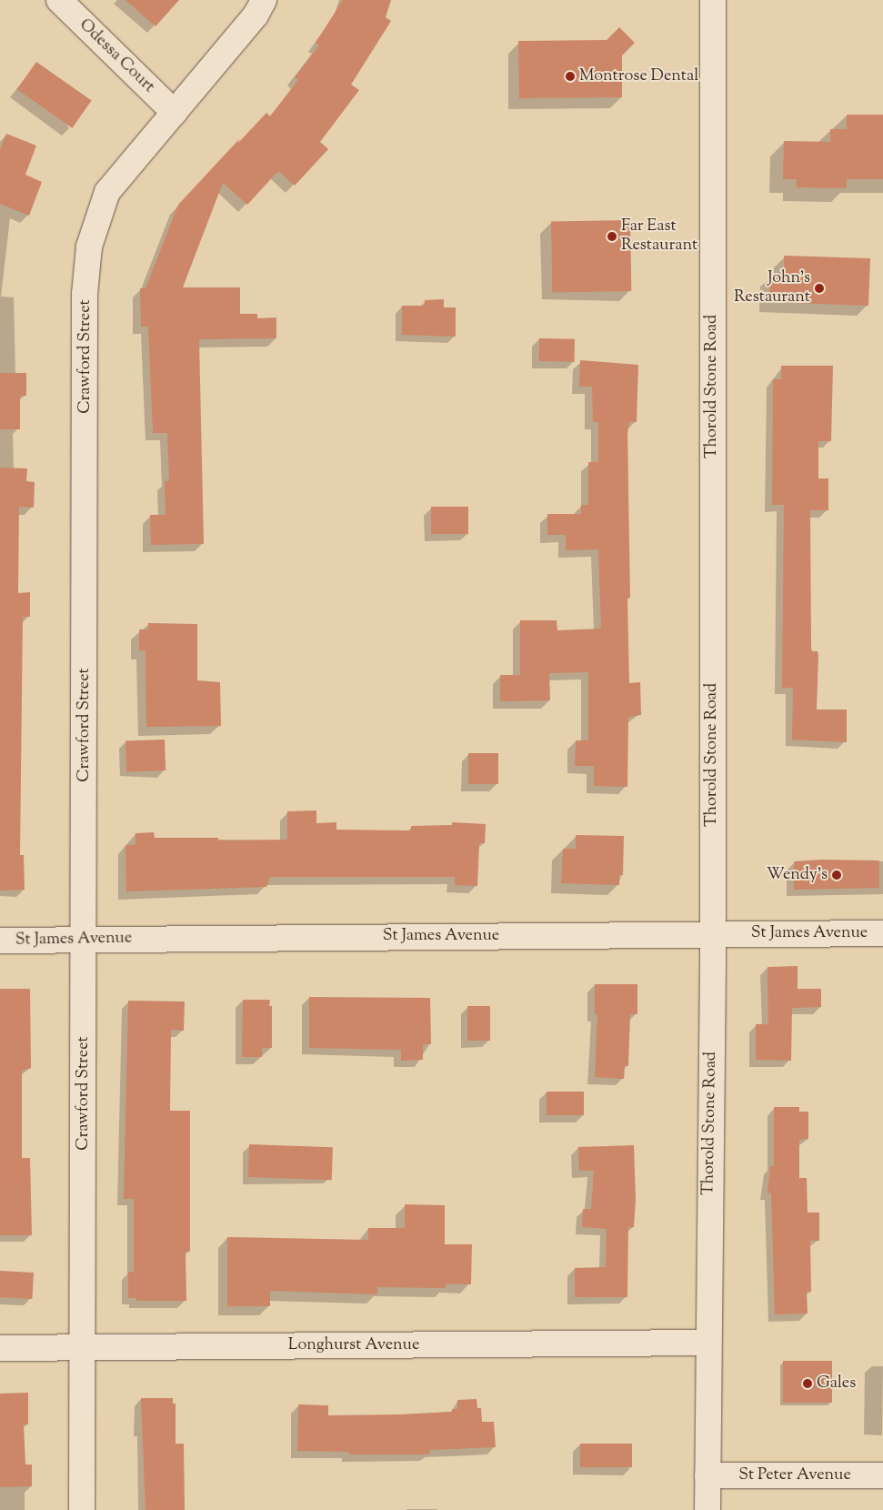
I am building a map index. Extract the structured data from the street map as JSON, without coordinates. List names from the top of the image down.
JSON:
{
  "streets": {
    "street": [
      "Odessa Court",
      "Crawford Street",
      "Thorold Stone Road",
      "St James Avenue",
      "Longhurst Avenue",
      "St Peter Avenue"
    ]
  },
  "crossings": [
    ["Odessa Court", "Crawford Street"],
    ["Crawford Street", "St James Avenue"],
    ["Crawford Street", "Longhurst Avenue"],
    ["Thorold Stone Road", "St James Avenue"],
    ["Thorold Stone Road", "Longhurst Avenue"],
    ["Thorold Stone Road", "St Peter Avenue"]
  ],
  "places": [
    "Montrose Dental",
    "Far East Restaurant",
    "John's Restaurant",
    "Wendy's",
    "Gales"
  ]
}
